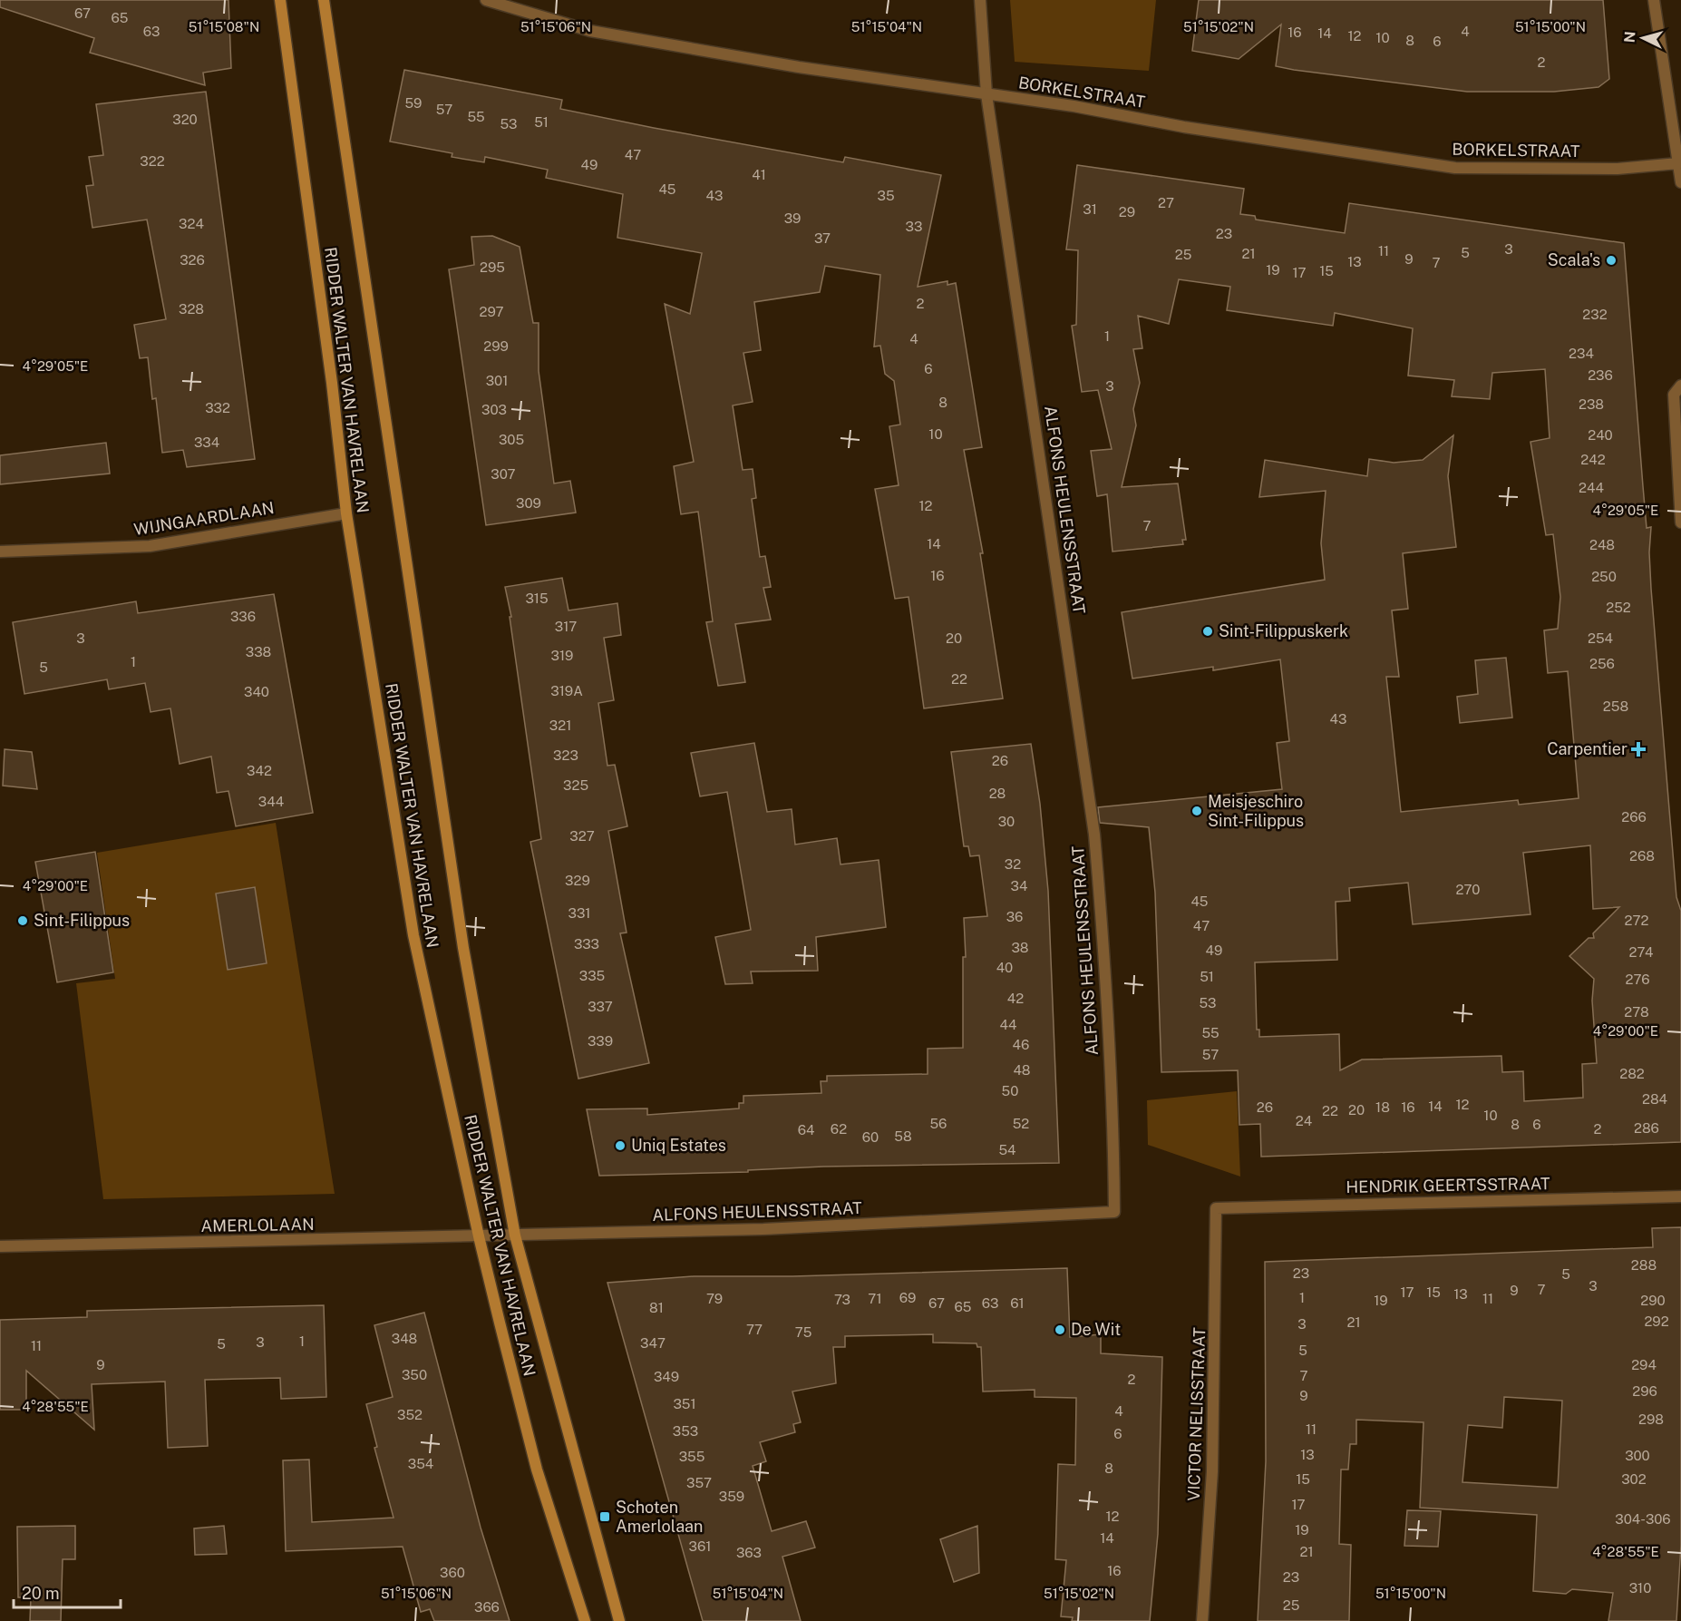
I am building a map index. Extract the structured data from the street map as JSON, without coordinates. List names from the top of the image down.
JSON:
{
  "streets": {
    "main road": ["RIDDER WALTER VAN HAVRELAAN"],
    "street": [
      "BORKELSTRAAT",
      "ALFONS HEULENSSTRAAT",
      "WIJNGAARDLAAN",
      "HENDRIK GEERTSSTRAAT",
      "AMERLOLAAN",
      "VICTOR NELISSTRAAT"
    ]
  },
  "crossings": [
    ["BORKELSTRAAT", "ALFONS HEULENSSTRAAT"],
    ["RIDDER WALTER VAN HAVRELAAN", "ALFONS HEULENSSTRAAT"],
    ["RIDDER WALTER VAN HAVRELAAN", "WIJNGAARDLAAN"],
    ["RIDDER WALTER VAN HAVRELAAN", "AMERLOLAAN"],
    ["ALFONS HEULENSSTRAAT", "AMERLOLAAN"],
    ["HENDRIK GEERTSSTRAAT", "VICTOR NELISSTRAAT"]
  ],
  "places": {
    "other": [
      "Scala's",
      "Sint-Filippuskerk",
      "Meisjeschiro Sint-Filippus",
      "Sint-Filippus",
      "Uniq Estates",
      "De Wit"
    ],
    "health": ["Carpentier"],
    "transit": ["Schoten Amerlolaan"]
  },
  "house_numbers": [
    "67",
    "65",
    "63",
    "4",
    "16",
    "14",
    "12",
    "10",
    "8",
    "6",
    "2",
    "59",
    "57",
    "55",
    "320",
    "51",
    "53",
    "47",
    "322",
    "49",
    "41",
    "45",
    "43",
    "35",
    "27",
    "31",
    "29",
    "39",
    "324",
    "33",
    "23",
    "37",
    "3",
    "11",
    "5",
    "21",
    "25",
    "9",
    "326",
    "13",
    "7",
    "295",
    "19",
    "15",
    "17",
    "2",
    "328",
    "297",
    "232",
    "1",
    "4",
    "299",
    "234",
    "6",
    "236",
    "301",
    "3",
    "8",
    "238",
    "332",
    "303",
    "10",
    "240",
    "305",
    "334",
    "242",
    "307",
    "244",
    "309",
    "12",
    "7",
    "14",
    "248",
    "16",
    "250",
    "315",
    "252",
    "336",
    "317",
    "3",
    "20",
    "254",
    "338",
    "319",
    "1",
    "256",
    "5",
    "22",
    "319A",
    "340",
    "258",
    "43",
    "321",
    "323",
    "26",
    "342",
    "325",
    "28",
    "344",
    "266",
    "30",
    "327",
    "268",
    "32",
    "329",
    "34",
    "270",
    "45",
    "331",
    "36",
    "272",
    "47",
    "333",
    "38",
    "49",
    "274",
    "40",
    "335",
    "51",
    "276",
    "42",
    "53",
    "337",
    "278",
    "44",
    "55",
    "339",
    "46",
    "57",
    "48",
    "282",
    "50",
    "284",
    "12",
    "14",
    "26",
    "18",
    "16",
    "20",
    "22",
    "10",
    "24",
    "56",
    "52",
    "8",
    "6",
    "286",
    "62",
    "2",
    "64",
    "58",
    "60",
    "54",
    "288",
    "23",
    "5",
    "3",
    "7",
    "9",
    "17",
    "15",
    "13",
    "69",
    "1",
    "79",
    "71",
    "11",
    "73",
    "19",
    "290",
    "67",
    "63",
    "61",
    "65",
    "81",
    "292",
    "21",
    "3",
    "77",
    "75",
    "348",
    "1",
    "3",
    "347",
    "5",
    "11",
    "5",
    "9",
    "294",
    "350",
    "7",
    "349",
    "2",
    "296",
    "9",
    "351",
    "4",
    "352",
    "298",
    "11",
    "353",
    "6",
    "13",
    "300",
    "355",
    "354",
    "8",
    "15",
    "302",
    "357",
    "359",
    "17",
    "12",
    "304-306",
    "19",
    "14",
    "361",
    "21",
    "363",
    "16",
    "360",
    "23",
    "310",
    "25",
    "366"
  ],
  "scale_bar": "20 m",
  "north": "left",
  "coordinates": [
    "51°15'08\"N",
    "51°15'06\"N",
    "51°15'04\"N",
    "51°15'02\"N",
    "51°15'00\"N",
    "4°29'05\"E",
    "4°29'00\"E",
    "4°28'55\"E"
  ]
}
